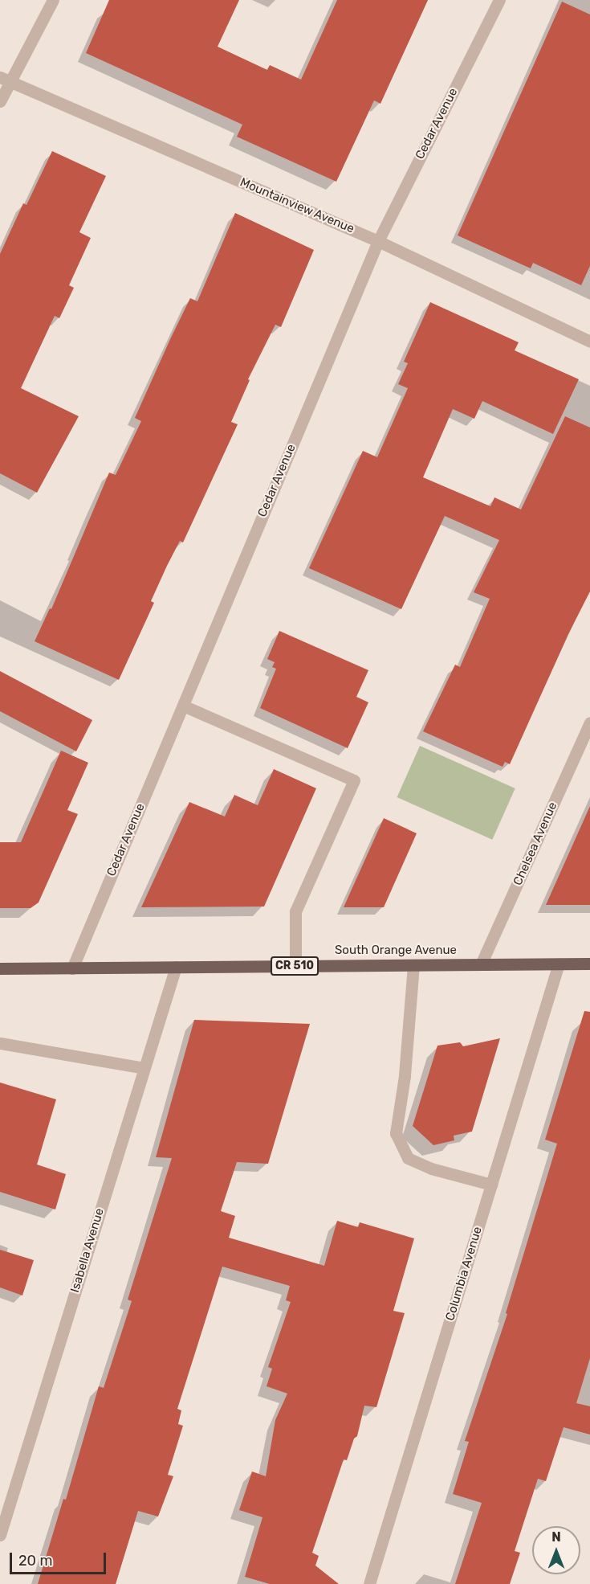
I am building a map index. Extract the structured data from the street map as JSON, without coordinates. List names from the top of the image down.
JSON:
{
  "streets": {
    "main road": ["South Orange Avenue", "CR 510"],
    "street": [
      "Cedar Avenue",
      "Mountainview Avenue",
      "Chelsea Avenue",
      "Isabella Avenue",
      "Columbia Avenue"
    ]
  },
  "crossings": [
    ["Cedar Avenue", "Mountainview Avenue"],
    ["Cedar Avenue", "South Orange Avenue"],
    ["Chelsea Avenue", "South Orange Avenue"],
    ["South Orange Avenue", "Isabella Avenue"],
    ["South Orange Avenue", "Columbia Avenue"]
  ],
  "scale_bar": "20 m",
  "north": "top"
}
